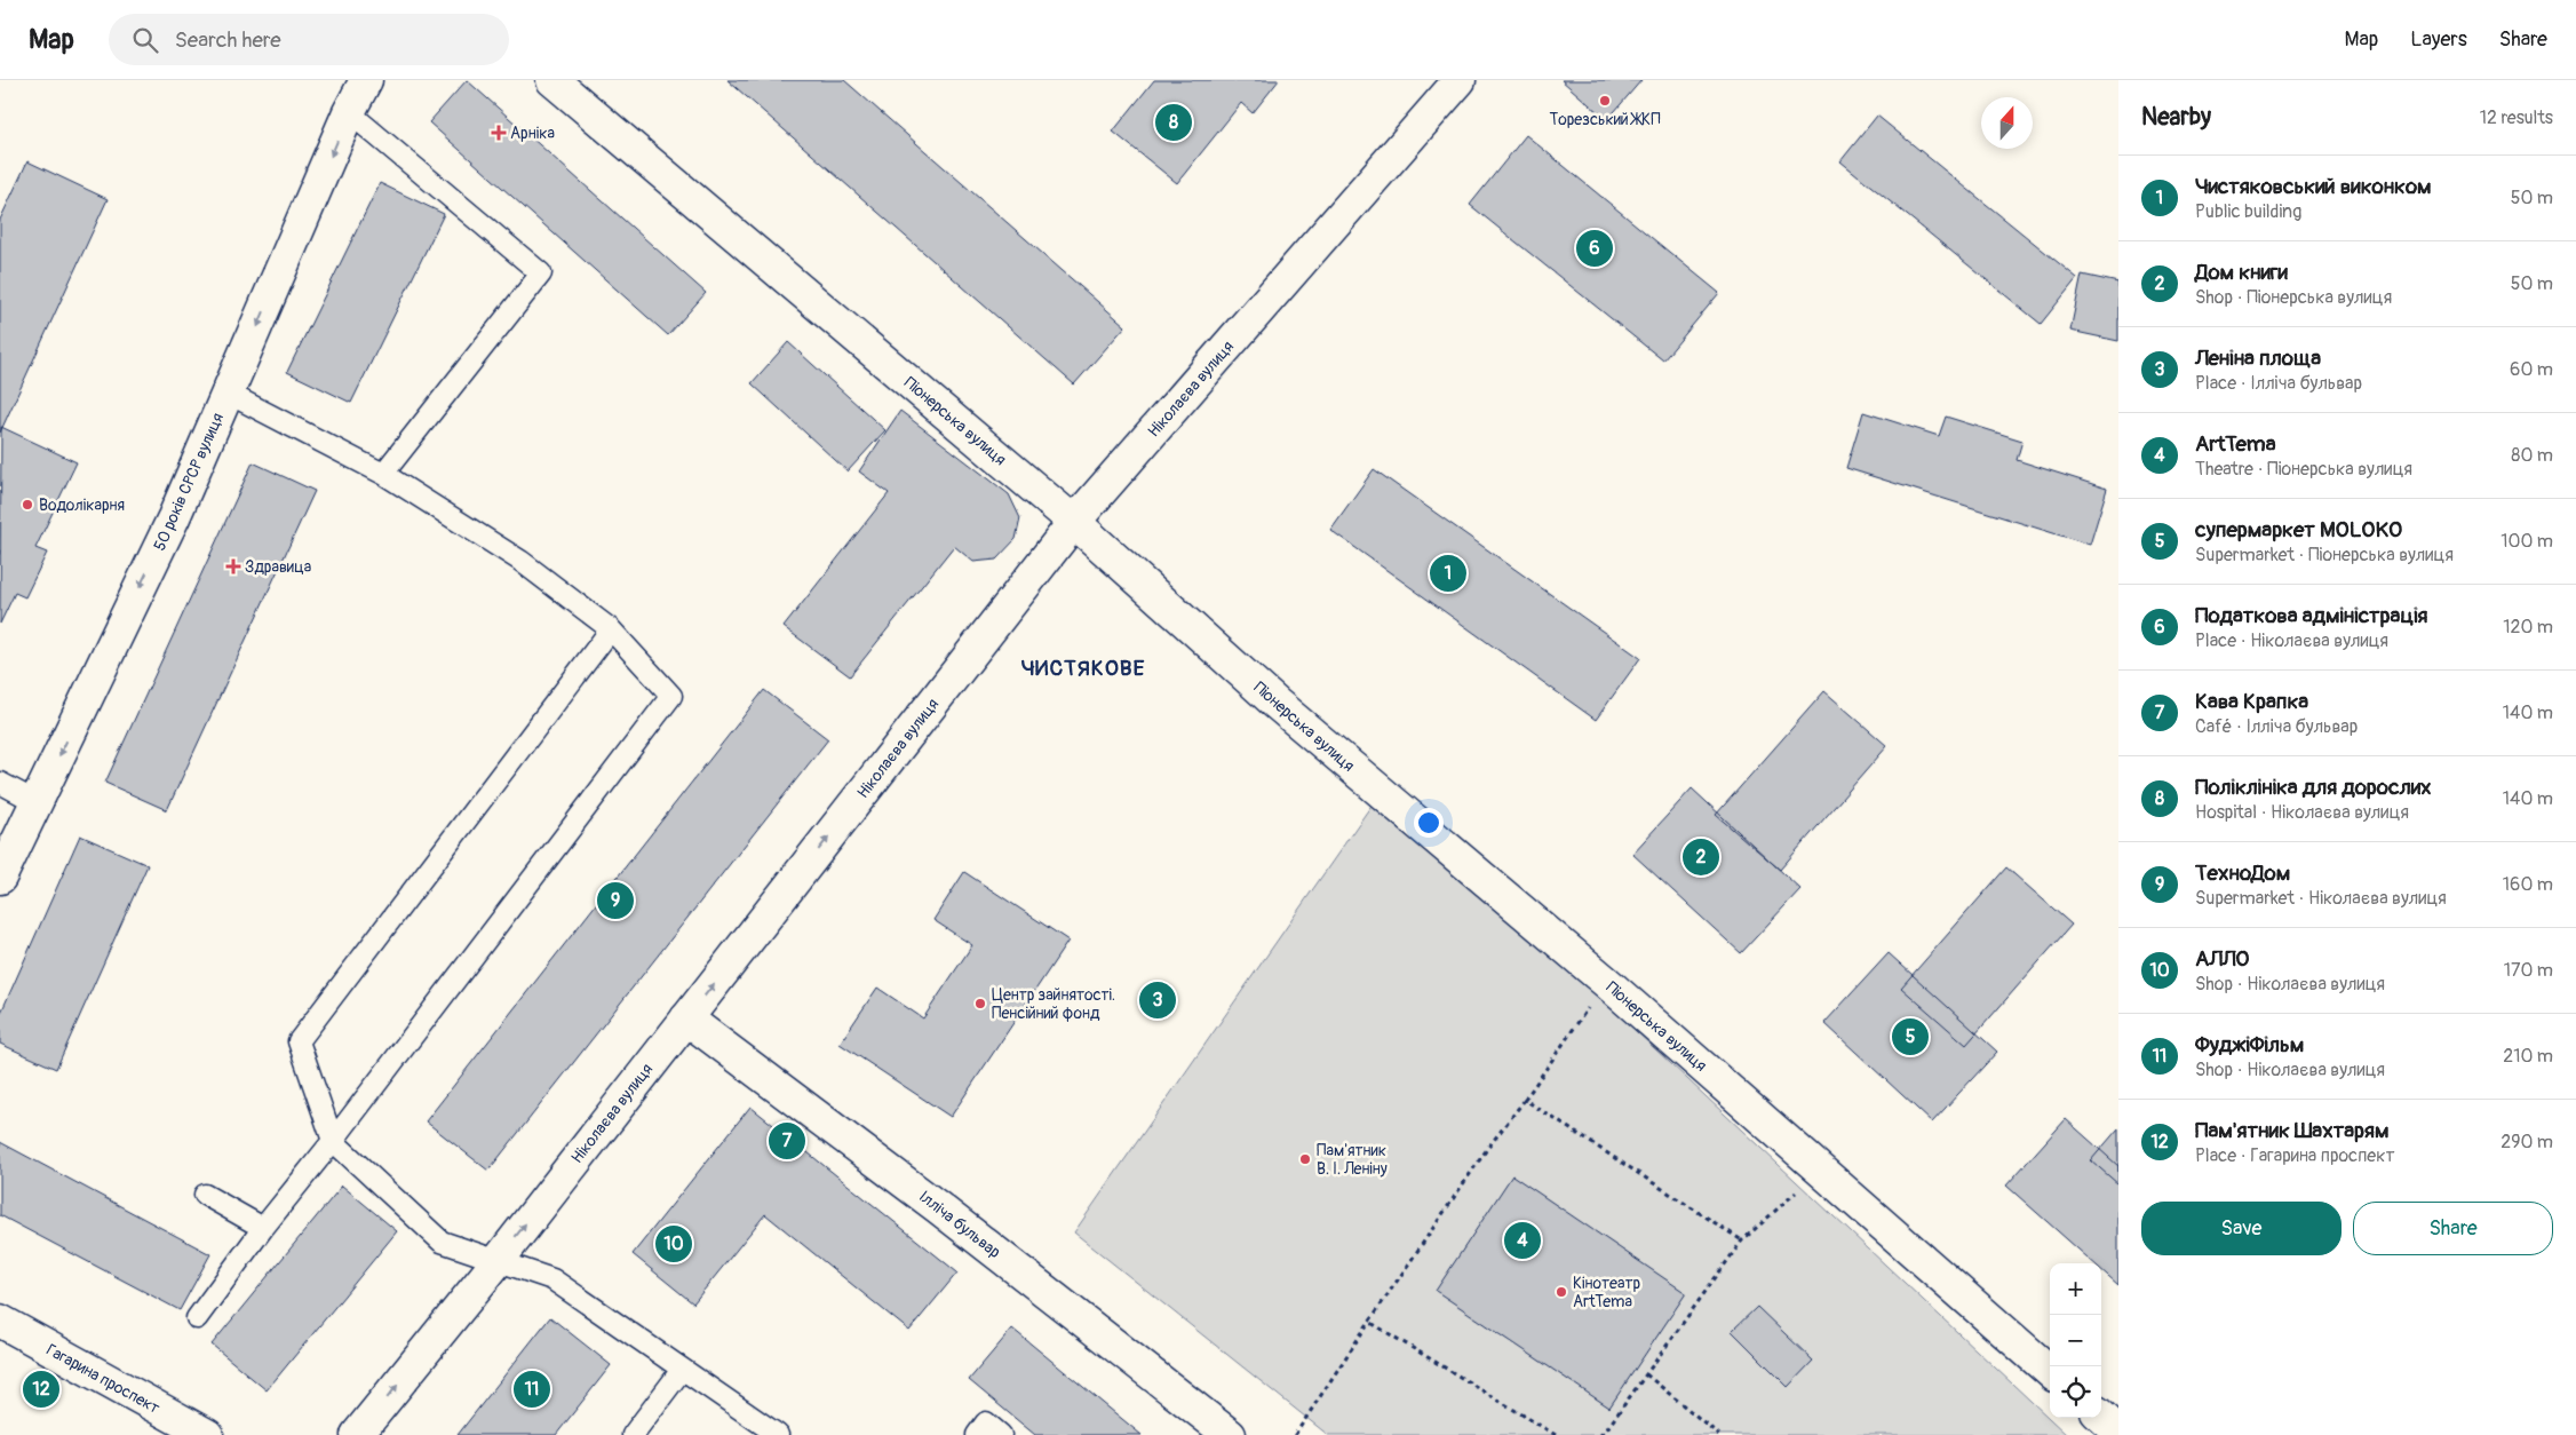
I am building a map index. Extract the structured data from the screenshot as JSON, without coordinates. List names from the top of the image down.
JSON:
{
  "streets": {
    "street": [
      "Ніколаєва вулиця",
      "Піонерська вулиця",
      "50 років СРСР вулиця",
      "Ілліча бульвар",
      "Гагарина проспект"
    ]
  },
  "crossings": [
    ["Ніколаєва вулиця", "Піонерська вулиця"],
    ["Ніколаєва вулиця", "Ілліча бульвар"]
  ],
  "one_way": ["Ніколаєва вулиця", "50 років СРСР вулиця"],
  "districts": ["ЧИСТЯКОВЕ"],
  "places": {
    "other": [
      "Торезський ЖКП",
      "Водолікарня",
      "Центр зайнятості. Пенсійний фонд",
      "Пам'ятник В. І. Леніну",
      "Кінотеатр ArtTema"
    ],
    "health": ["Арніка", "Здравица"]
  },
  "north": "top",
  "page": {
    "header": "Map",
    "search": "Search here",
    "nav": ["Map", "Layers", "Share"],
    "heading": ["Nearby", "12 results"],
    "pins": [
      "8",
      "6",
      "1",
      "2",
      "9",
      "3",
      "5",
      "7",
      "4",
      "10",
      "11",
      "12"
    ],
    "list": [
      {
        "mark": "1",
        "name": "Чистяковський виконком",
        "note": "Public building",
        "value": "50 m"
      },
      {
        "mark": "2",
        "name": "Дом книги",
        "note": "Shop · Піонерська вулиця",
        "value": "50 m"
      },
      {
        "mark": "3",
        "name": "Леніна площа",
        "note": "Place · Ілліча бульвар",
        "value": "60 m"
      },
      {
        "mark": "4",
        "name": "ArtTema",
        "note": "Theatre · Піонерська вулиця",
        "value": "80 m"
      },
      {
        "mark": "5",
        "name": "супермаркет MOLOKO",
        "note": "Supermarket · Піонерська вулиця",
        "value": "100 m"
      },
      {
        "mark": "6",
        "name": "Податкова адміністрація",
        "note": "Place · Ніколаєва вулиця",
        "value": "120 m"
      },
      {
        "mark": "7",
        "name": "Кава Крапка",
        "note": "Café · Ілліча бульвар",
        "value": "140 m"
      },
      {
        "mark": "8",
        "name": "Поліклініка для дорослих",
        "note": "Hospital · Ніколаєва вулиця",
        "value": "140 m"
      },
      {
        "mark": "9",
        "name": "ТехноДом",
        "note": "Supermarket · Ніколаєва вулиця",
        "value": "160 m"
      },
      {
        "mark": "10",
        "name": "АЛЛО",
        "note": "Shop · Ніколаєва вулиця",
        "value": "170 m"
      },
      {
        "mark": "11",
        "name": "ФуджіФільм",
        "note": "Shop · Ніколаєва вулиця",
        "value": "210 m"
      },
      {
        "mark": "12",
        "name": "Пам'ятник Шахтарям",
        "note": "Place · Гагарина проспект",
        "value": "290 m"
      }
    ],
    "buttons": ["Save", "Share"],
    "map_buttons": ["+", "−"]
  }
}
